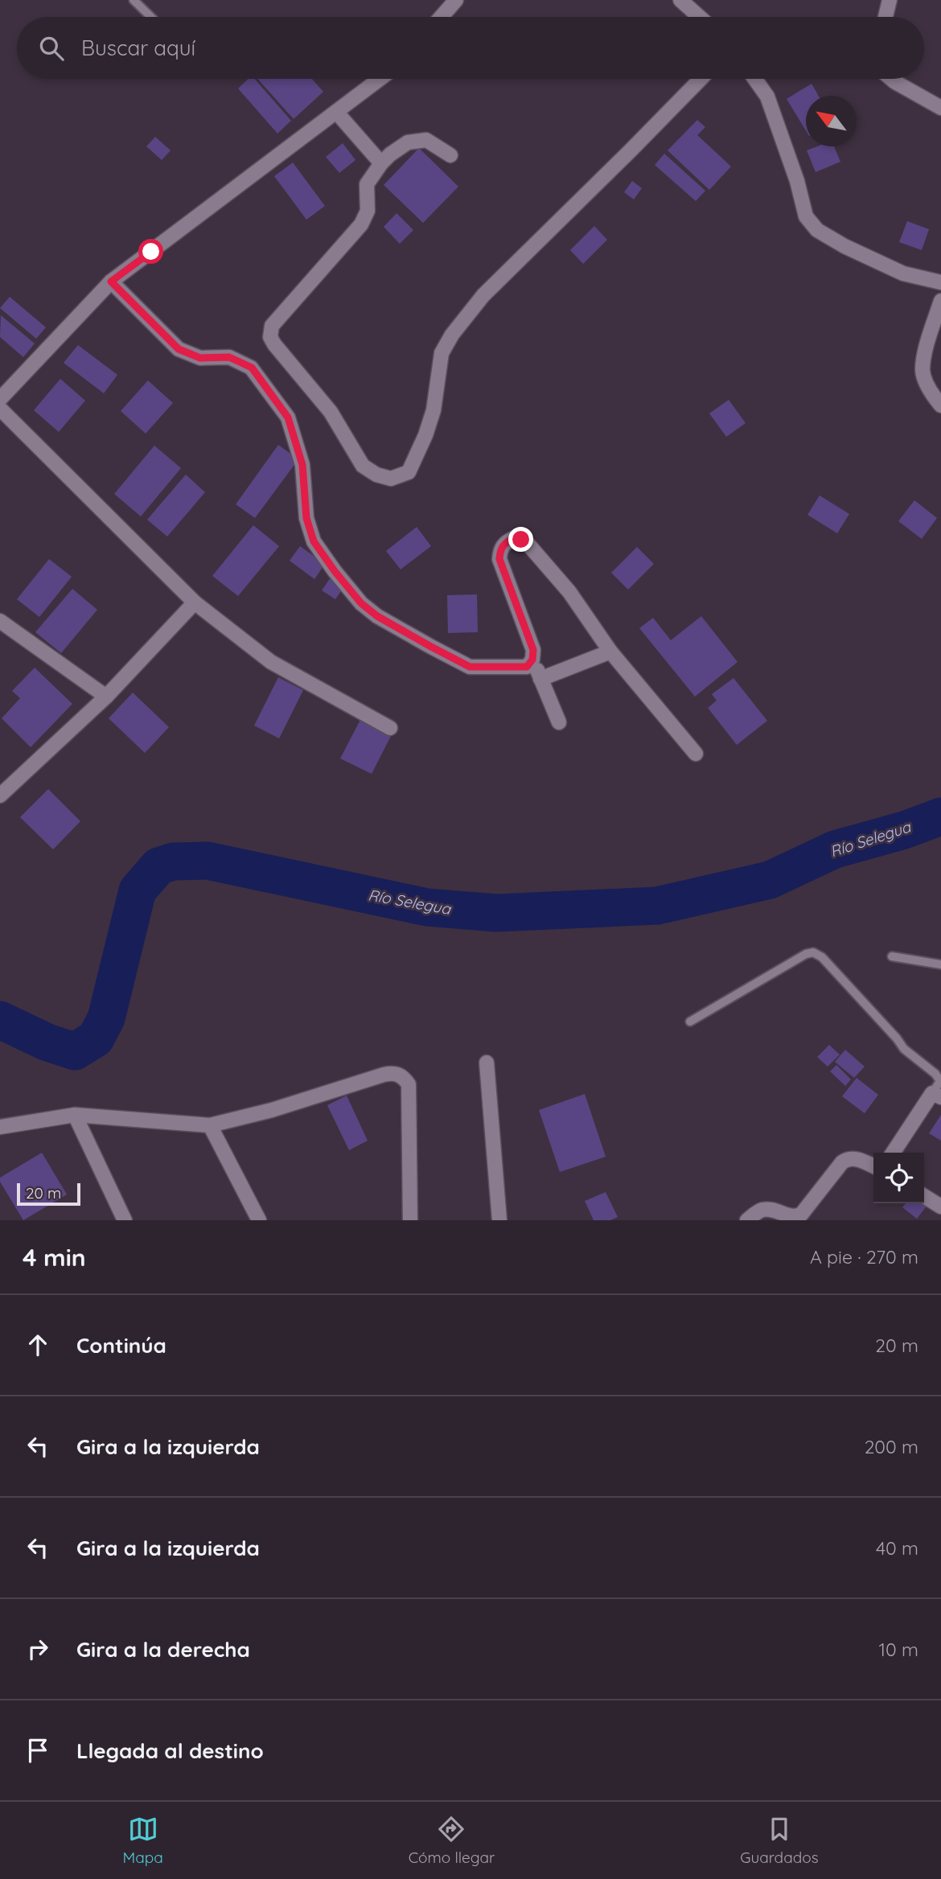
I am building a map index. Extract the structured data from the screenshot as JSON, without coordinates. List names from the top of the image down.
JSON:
{
  "water": ["Río Selegua"],
  "scale_bar": "20 m",
  "north": "top left",
  "page": {
    "search": "Buscar aquí",
    "scale": "20 m",
    "heading": ["4 min", "A pie · 270 m"],
    "list": [
      ["Continúa", "20 m"],
      ["Gira a la izquierda", "200 m"],
      ["Gira a la izquierda", "40 m"],
      ["Gira a la derecha", "10 m"],
      "Llegada al destino"
    ],
    "nav": ["Mapa", "Cómo llegar", "Guardados"]
  }
}
